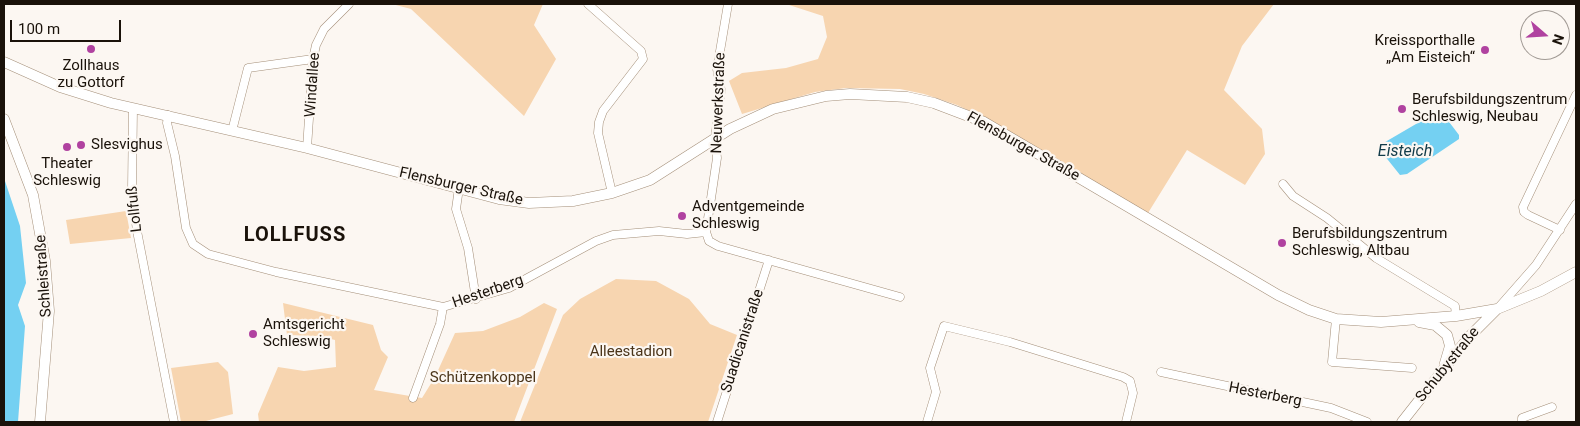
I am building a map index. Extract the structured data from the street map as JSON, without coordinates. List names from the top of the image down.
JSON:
{
  "streets": {
    "street": [
      "Windallee",
      "Neuwerkstraße",
      "Flensburger Straße",
      "Lollfuß",
      "Schleistraße",
      "Hesterberg",
      "Suadicanistraße",
      "Schubystraße"
    ]
  },
  "crossings": [
    ["Windallee", "Flensburger Straße"],
    ["Neuwerkstraße", "Flensburger Straße"],
    ["Neuwerkstraße", "Hesterberg"],
    ["Flensburger Straße", "Lollfuß"],
    ["Flensburger Straße", "Hesterberg"],
    ["Flensburger Straße", "Schubystraße"]
  ],
  "districts": ["LOLLFUSS"],
  "water": ["Eisteich"],
  "parks": ["Alleestadion", "Schützenkoppel"],
  "places": [
    "Zollhaus zu Gottorf",
    "Kreissporthalle „Am Eisteich“",
    "Berufsbildungszentrum Schleswig, Neubau",
    "Slesvighus",
    "Theater Schleswig",
    "Adventgemeinde Schleswig",
    "Berufsbildungszentrum Schleswig, Altbau",
    "Amtsgericht Schleswig"
  ],
  "scale_bar": "100 m",
  "north": "right"
}
